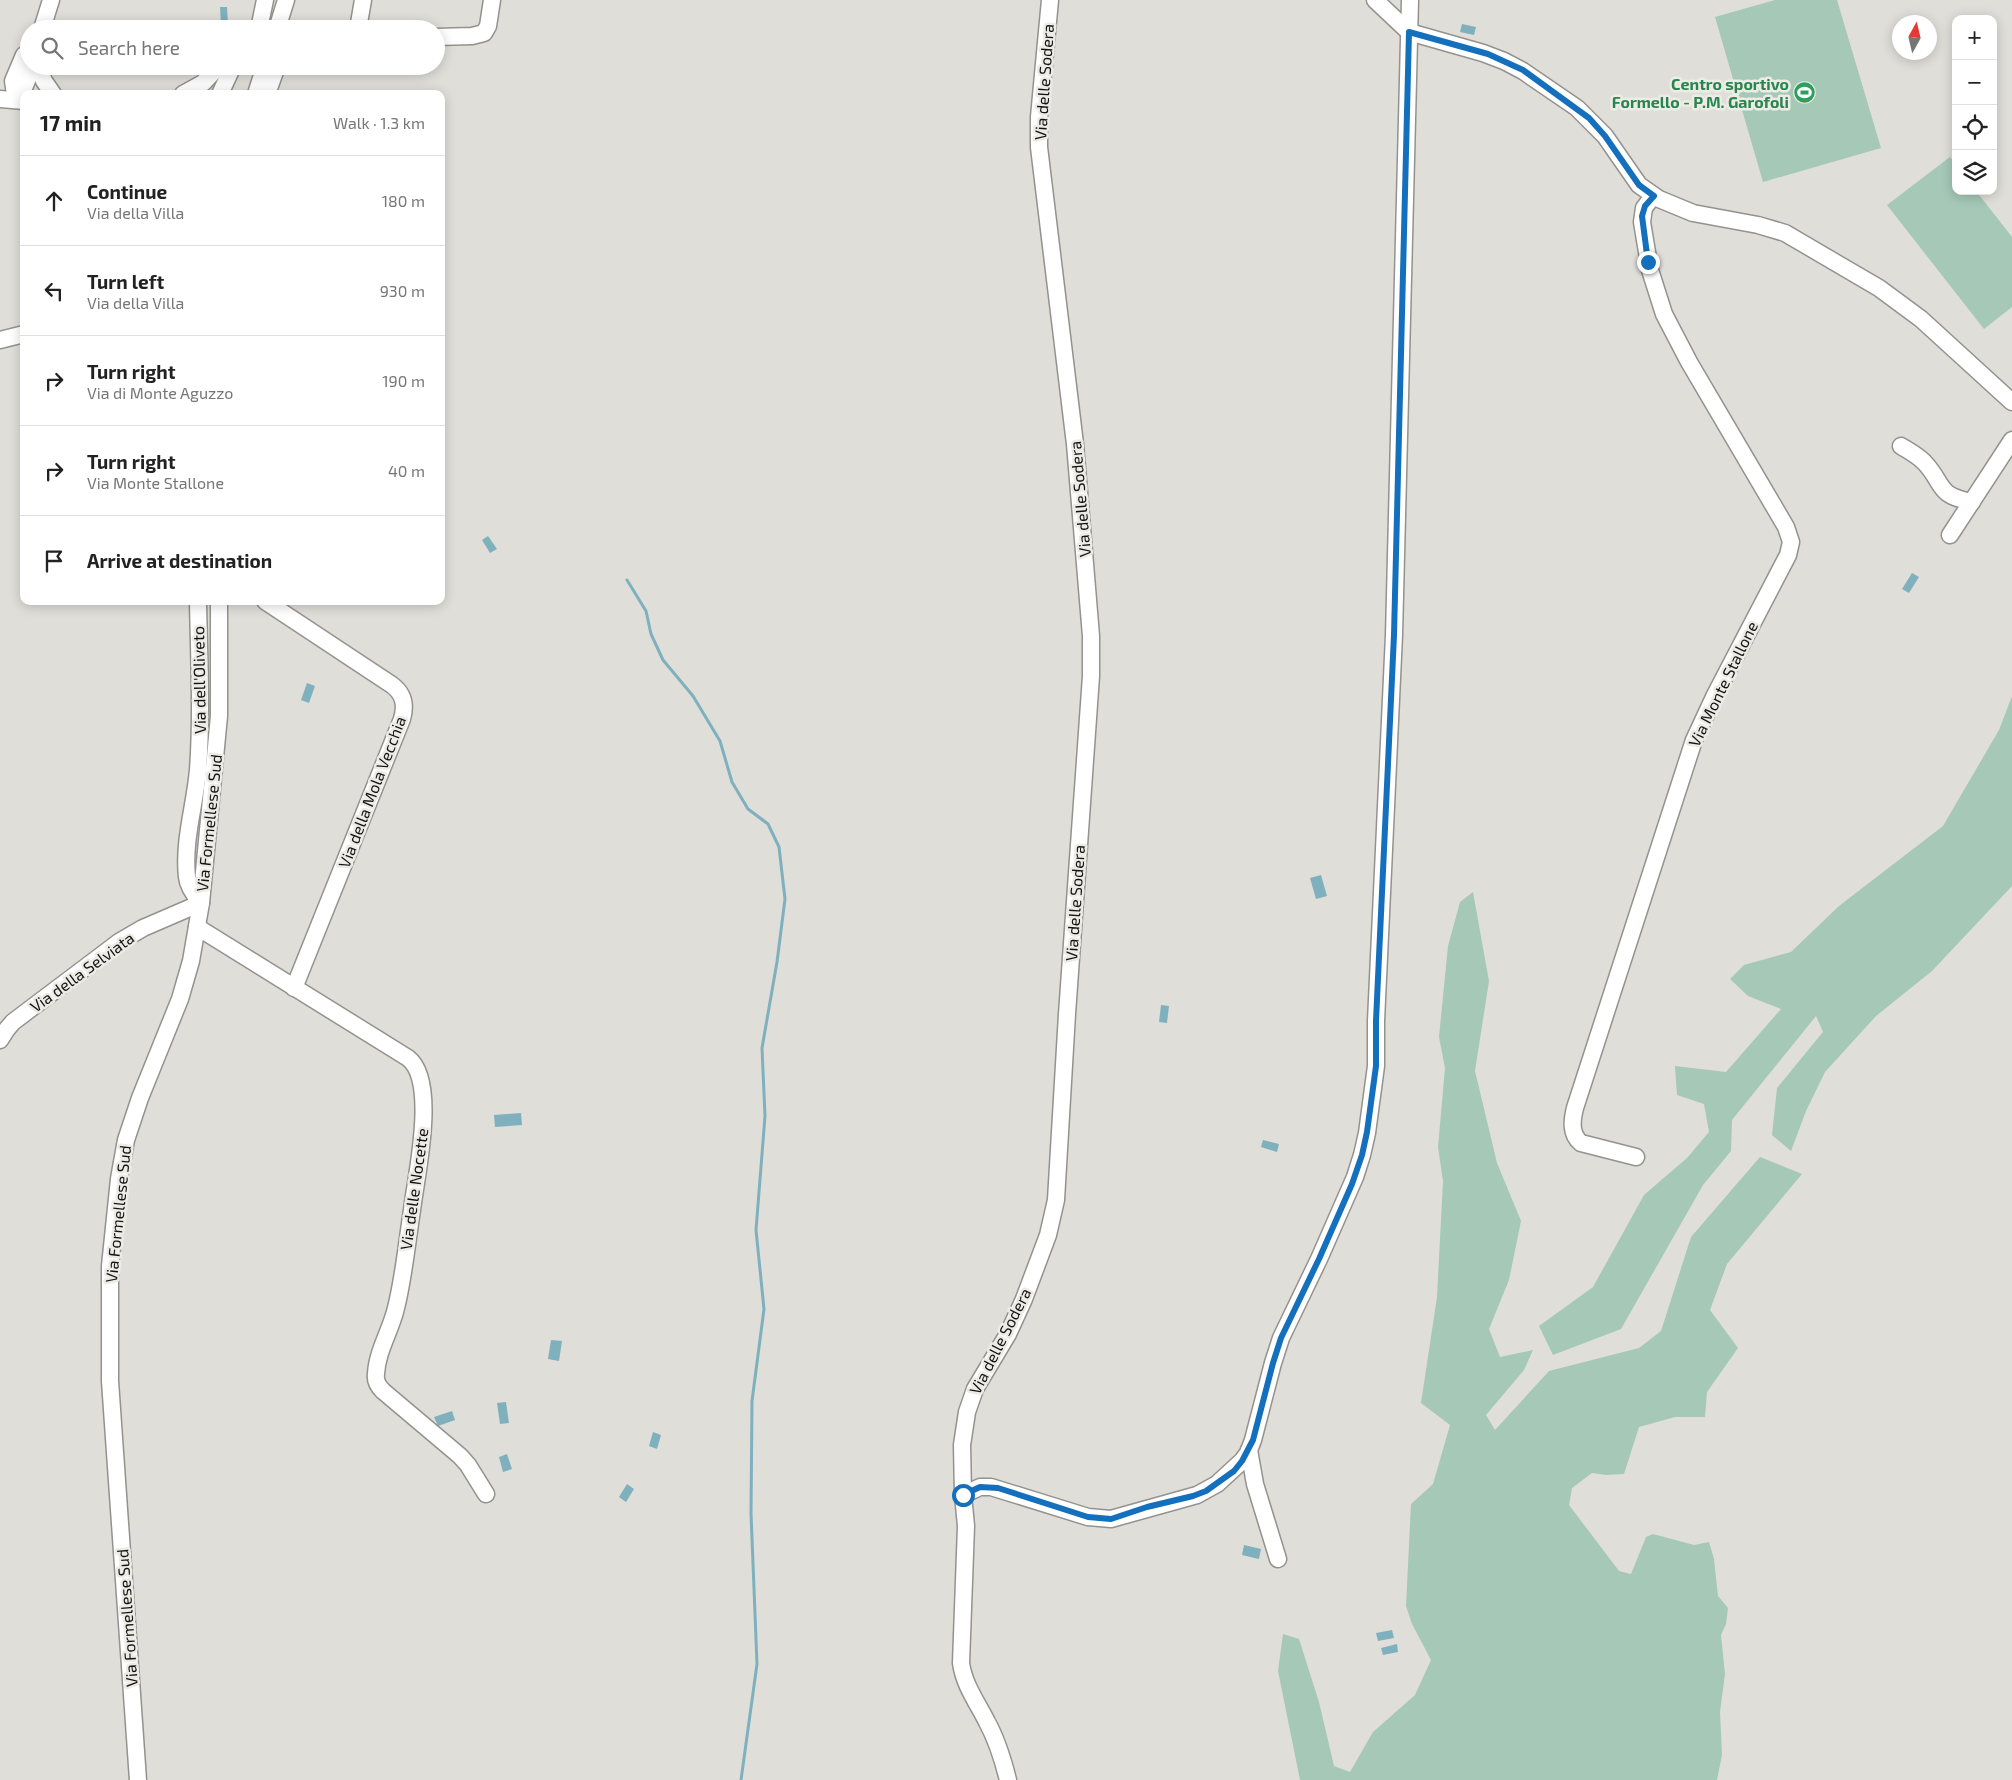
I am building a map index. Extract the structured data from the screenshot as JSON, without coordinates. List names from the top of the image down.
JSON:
{
  "streets": {
    "street": [
      "Via delle Sodera",
      "Via dell'Oliveto",
      "Via Monte Stallone",
      "Via della Mola Vecchia",
      "Via Formellese Sud",
      "Via della Selviata",
      "Via delle Nocette"
    ]
  },
  "crossings": [
    ["Via dell'Oliveto", "Via Formellese Sud"],
    ["Via dell'Oliveto", "Via della Selviata"],
    ["Via della Mola Vecchia", "Via delle Nocette"],
    ["Via Formellese Sud", "Via della Selviata"],
    ["Via Formellese Sud", "Via delle Nocette"]
  ],
  "places": {
    "sports": ["Centro sportivo Formello - P.M. Garofoli"]
  },
  "north": "top",
  "page": {
    "map_buttons": ["+", "−"],
    "search": "Search here",
    "heading": ["17 min", "Walk · 1.3 km"],
    "list": [
      ["Continue", "Via della Villa", "180 m"],
      ["Turn left", "Via della Villa", "930 m"],
      ["Turn right", "Via di Monte Aguzzo", "190 m"],
      ["Turn right", "Via Monte Stallone", "40 m"],
      "Arrive at destination"
    ]
  }
}
